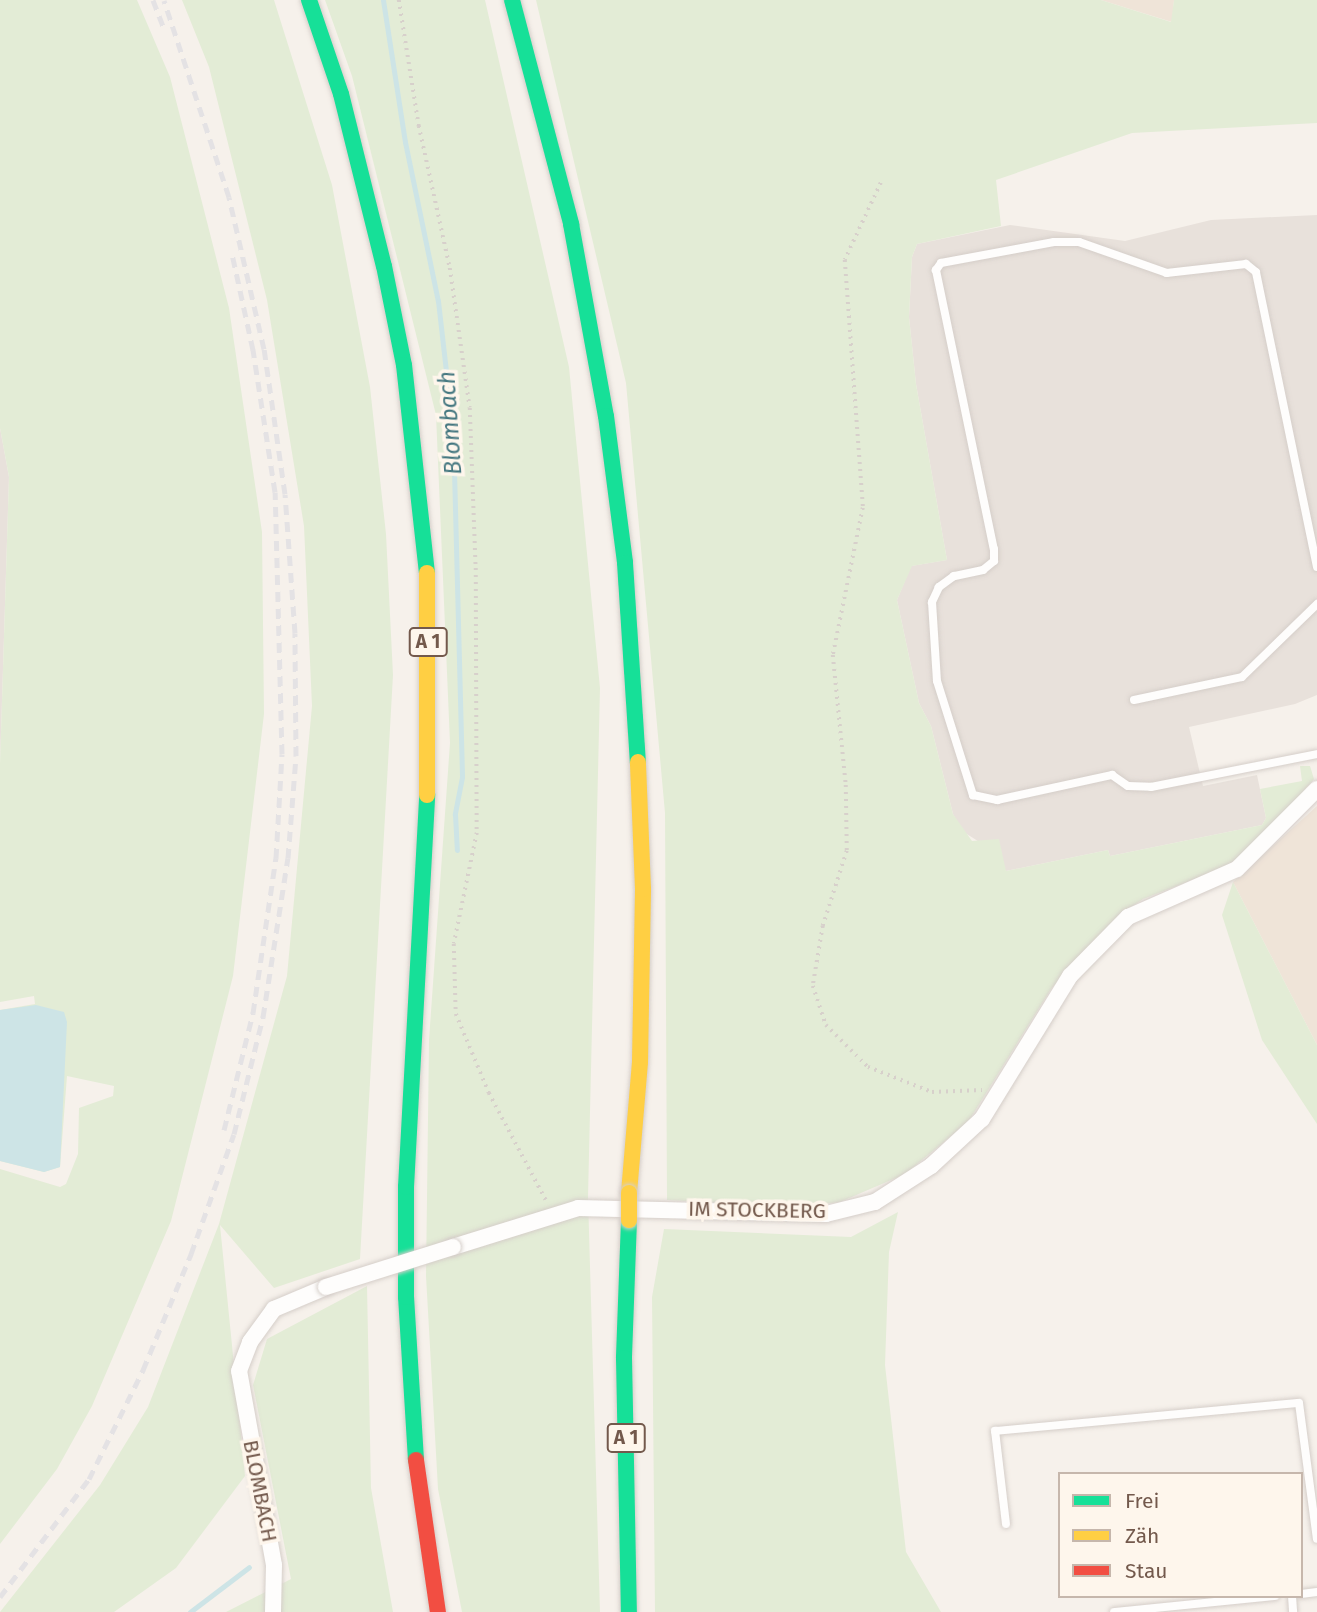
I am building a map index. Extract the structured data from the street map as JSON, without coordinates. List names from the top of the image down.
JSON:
{
  "streets": {
    "highway": ["A 1"],
    "street": ["IM STOCKBERG", "BLOMBACH"]
  },
  "crossings": [
    ["IM STOCKBERG", "BLOMBACH"]
  ],
  "water": ["Blombach"],
  "legend": ["Frei", "Zäh", "Stau"]
}
